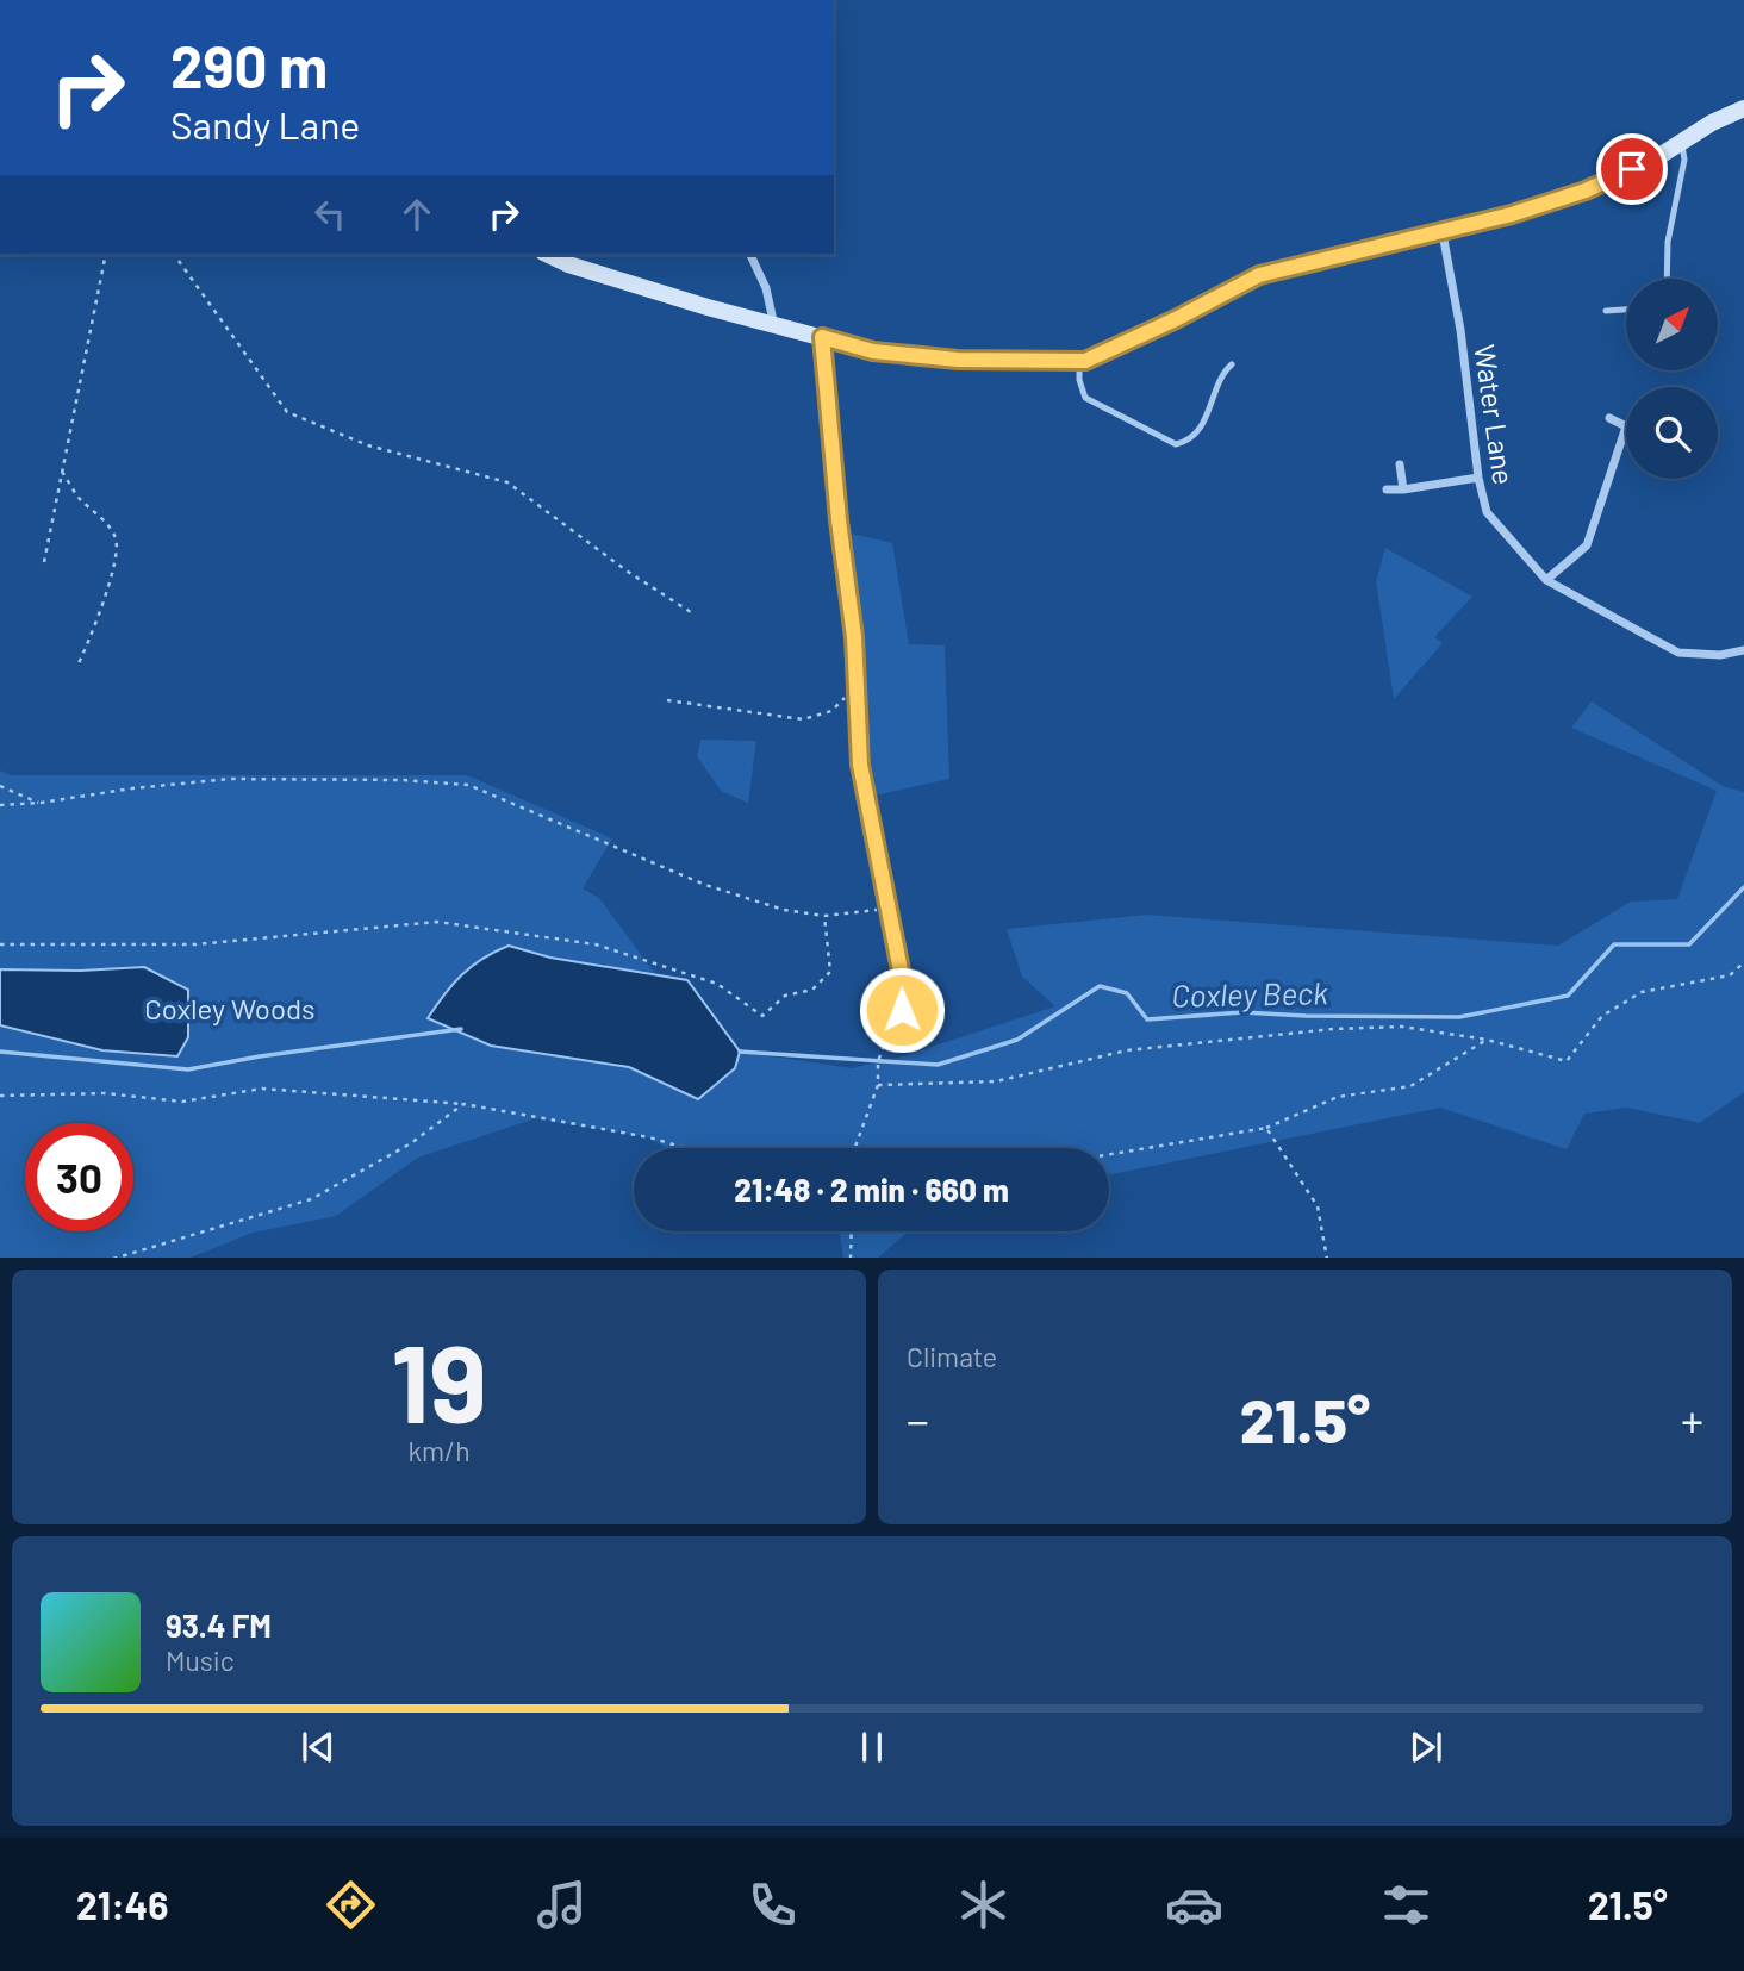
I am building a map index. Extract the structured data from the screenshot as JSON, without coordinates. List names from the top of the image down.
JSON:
{
  "streets": {
    "street": ["Water Lane"]
  },
  "water": ["Coxley Beck"],
  "parks": ["Coxley Woods"],
  "north": "top right",
  "page": {
    "turn": ["290 m", "Sandy Lane"],
    "limit": "30",
    "trip": "21:48 · 2 min · 660 m",
    "tile": [
      ["19", "km/h"],
      "Climate"
    ],
    "heat": ["−", "21.5°", "+"],
    "song": ["93.4 FM", "Music"],
    "tabs": ["21:46", "21.5°"]
  }
}
